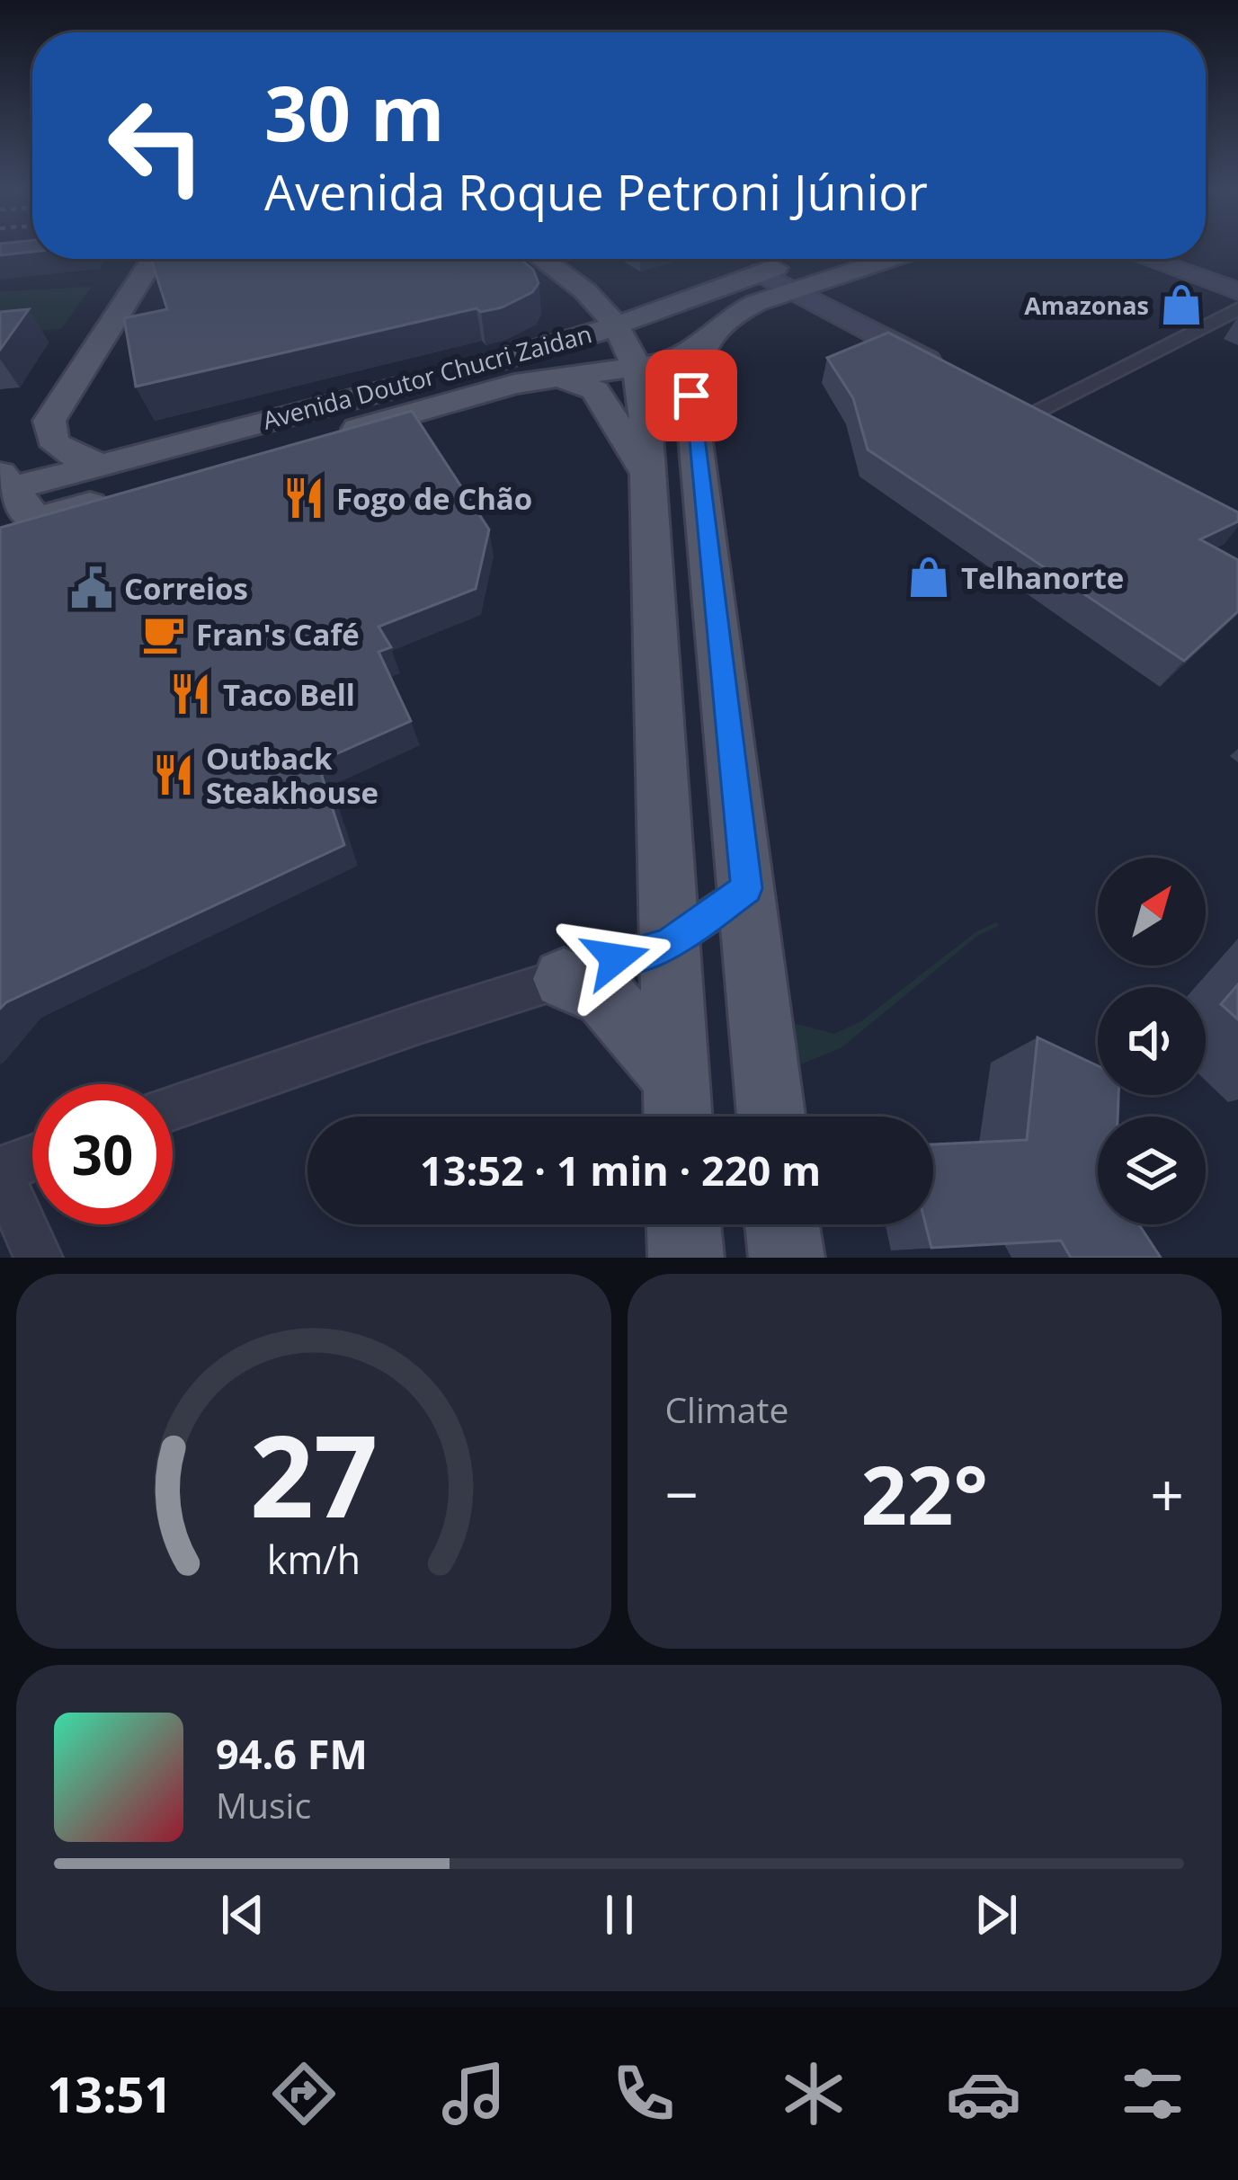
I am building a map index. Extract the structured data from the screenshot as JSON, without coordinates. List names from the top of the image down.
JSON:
{
  "streets": {
    "main road": ["Avenida Doutor Chucri Zaidan"]
  },
  "places": {
    "shop": ["Amazonas", "Telhanorte"],
    "restaurant": ["Fogo de Chão", "Taco Bell", "Outback Steakhouse"],
    "public building": ["Correios"],
    "cafe": ["Fran's Café"]
  },
  "north": "top right",
  "page": {
    "turn": ["30 m", "Avenida Roque Petroni Júnior"],
    "limit": "30",
    "trip": "13:52 · 1 min · 220 m",
    "tile": "Climate",
    "heat": ["−", "22°", "+"],
    "song": ["94.6 FM", "Music"],
    "tabs": "13:51",
    "gauge": ["27", "km/h"]
  }
}
